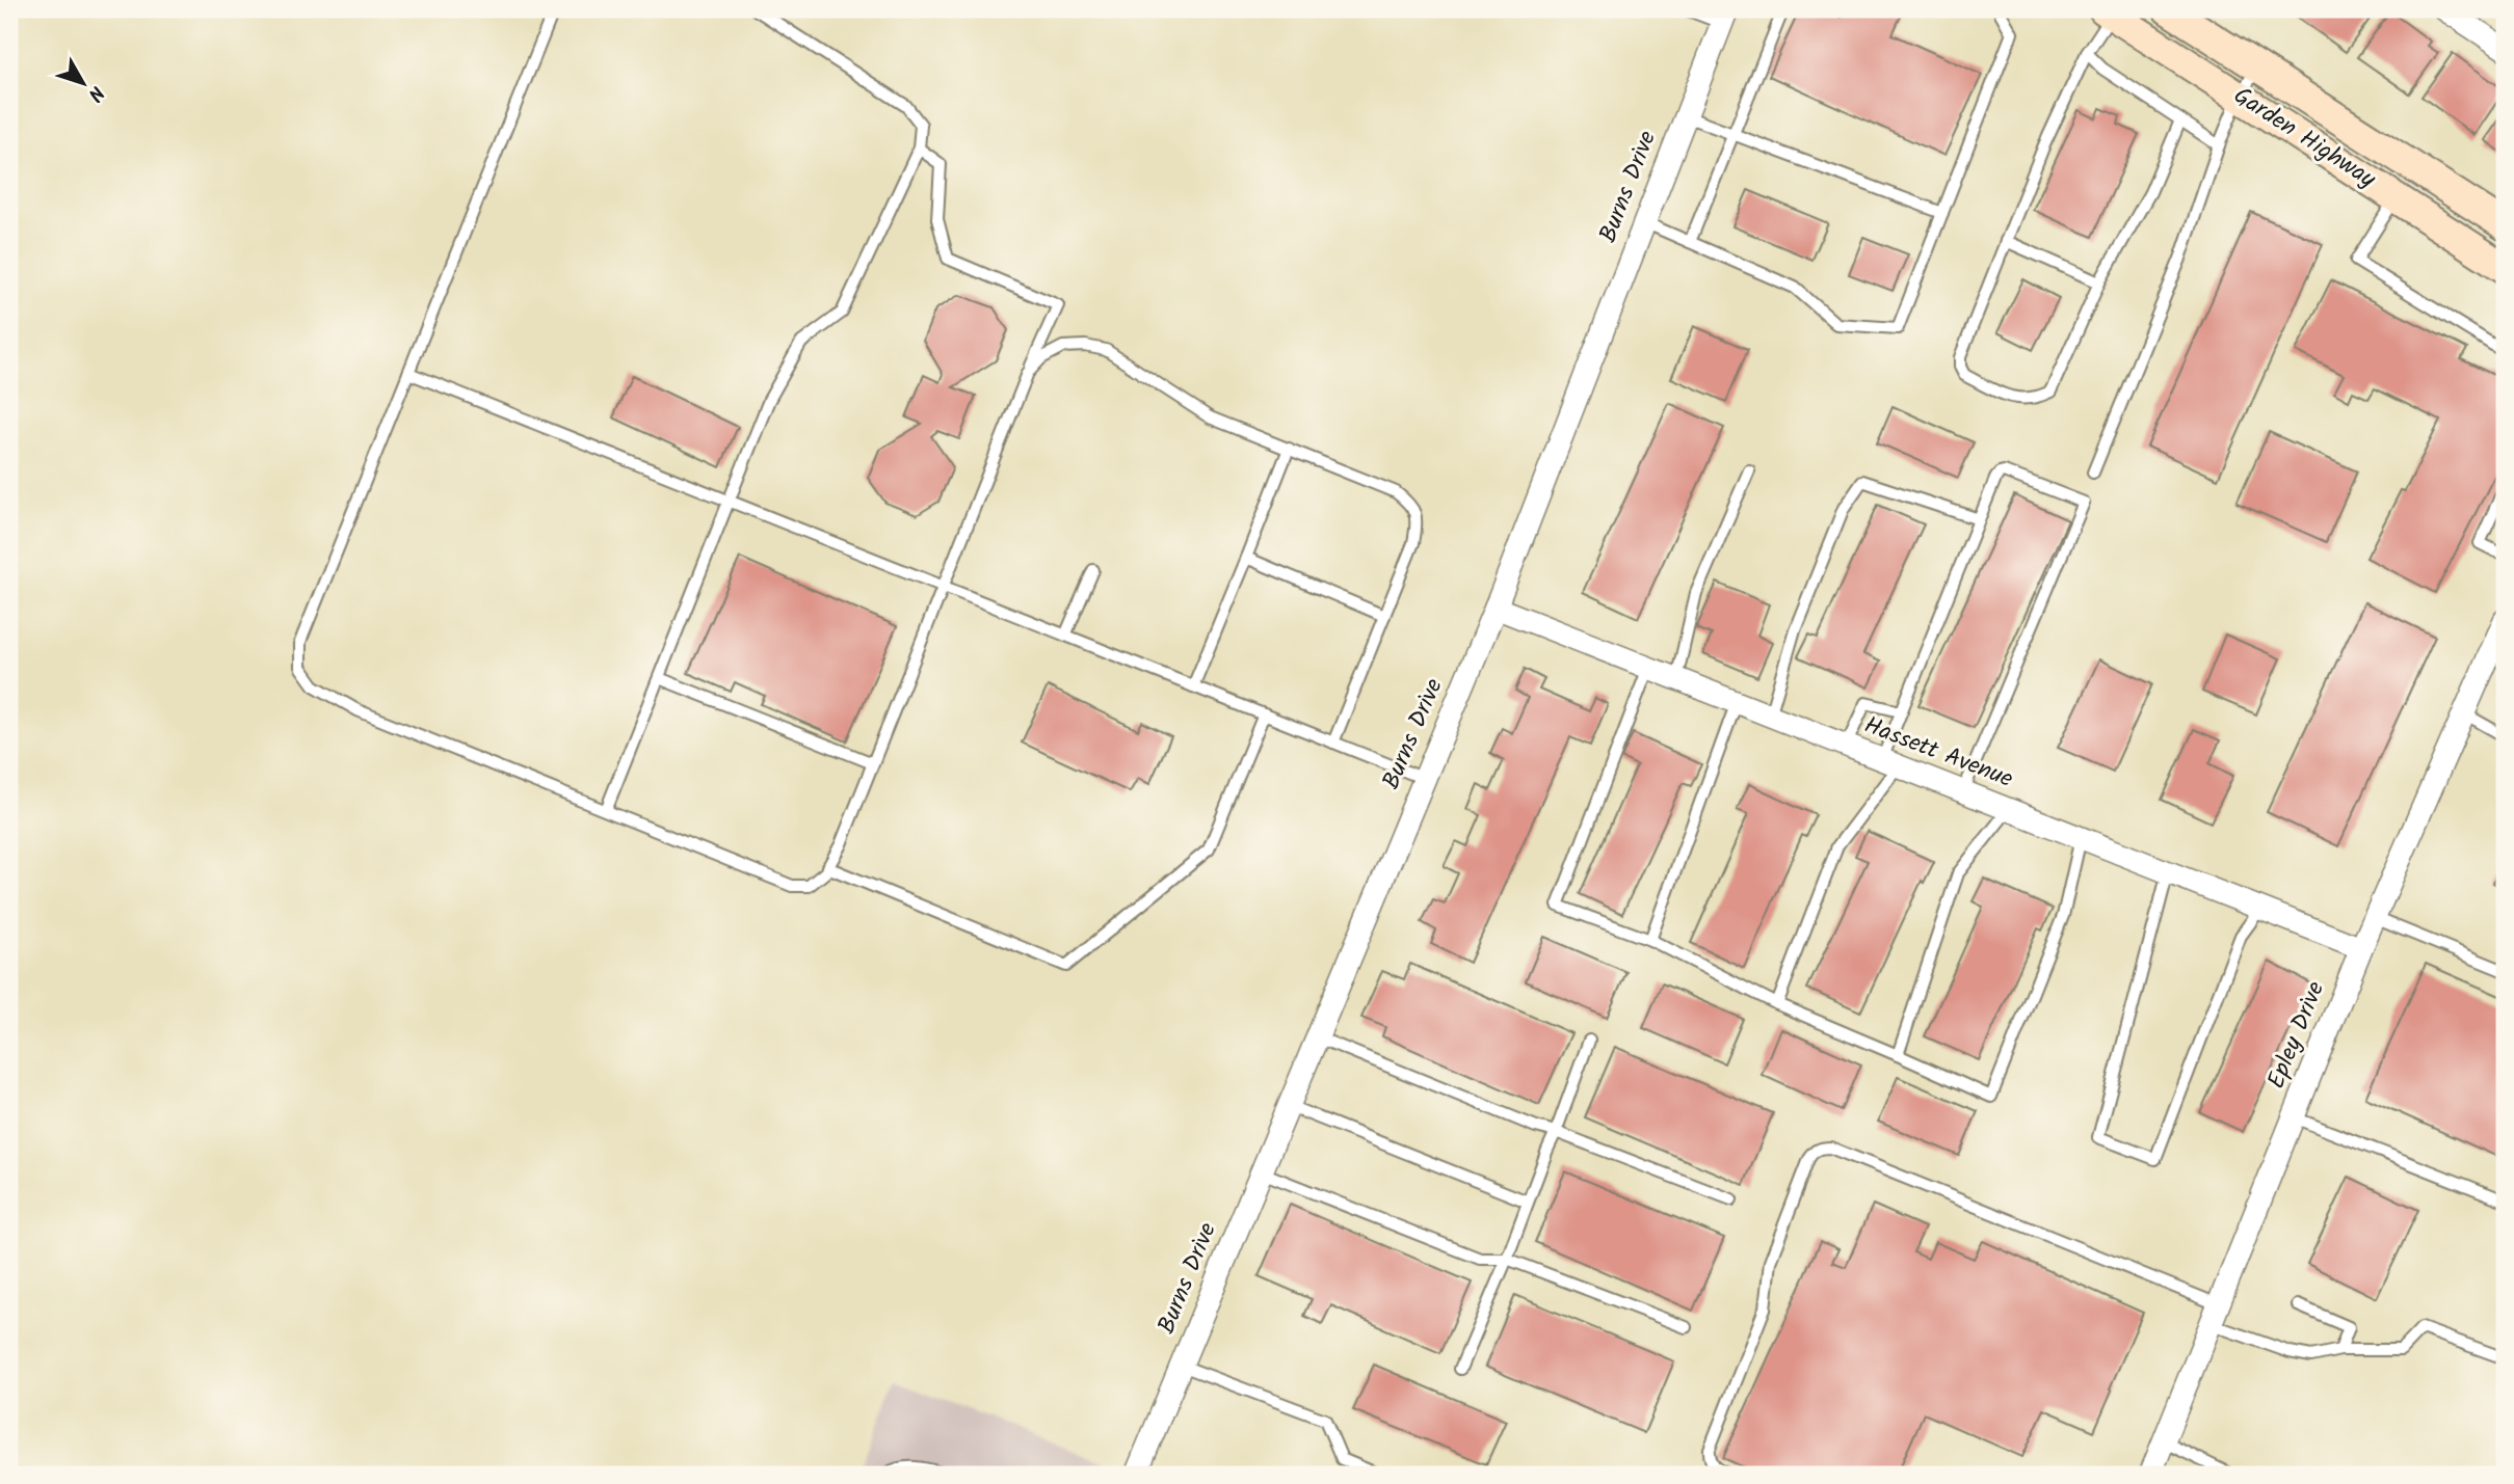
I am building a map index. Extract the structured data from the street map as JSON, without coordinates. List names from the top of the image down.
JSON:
{
  "streets": {
    "main road": ["Garden Highway"],
    "street": ["Burns Drive", "Hassett Avenue", "Epley Drive"]
  },
  "crossings": [
    ["Burns Drive", "Hassett Avenue"],
    ["Hassett Avenue", "Epley Drive"]
  ],
  "north": "bottom right"
}
